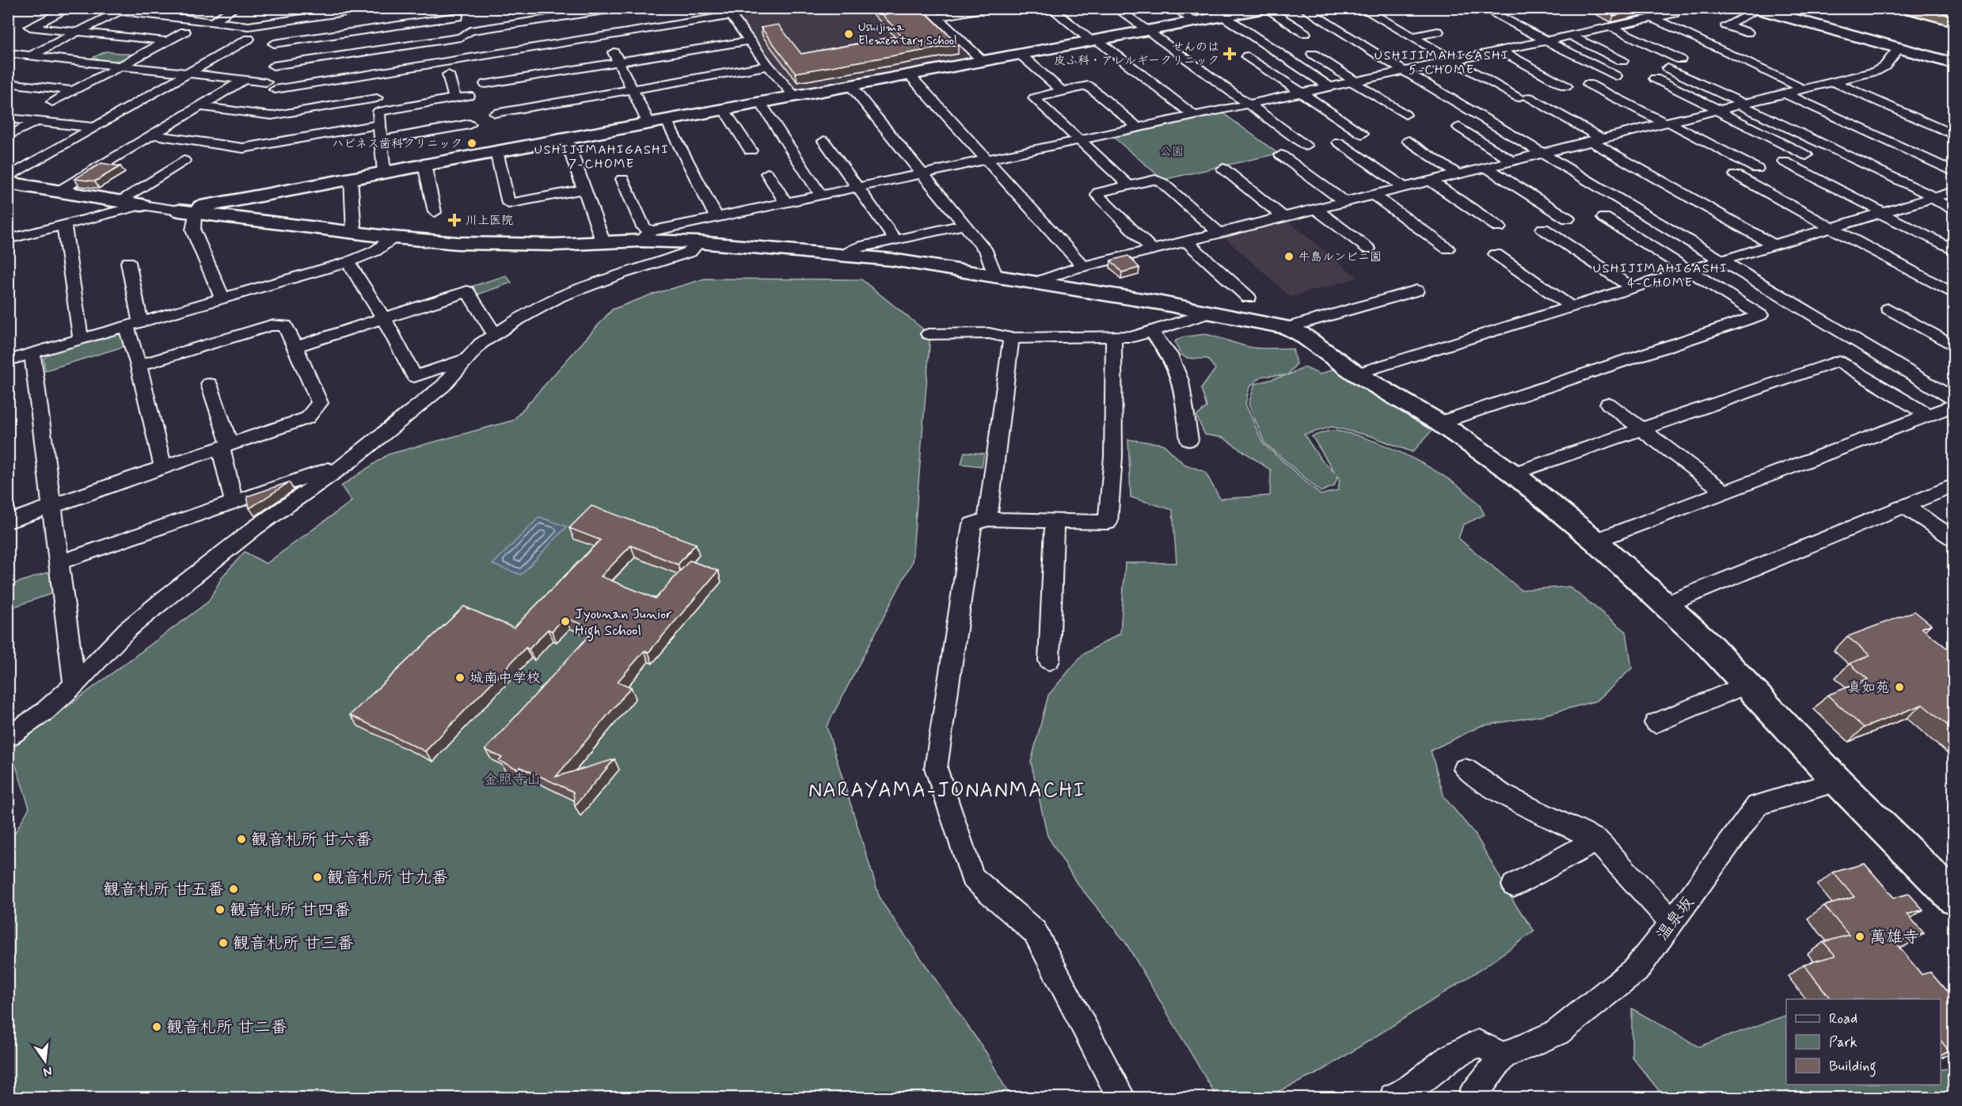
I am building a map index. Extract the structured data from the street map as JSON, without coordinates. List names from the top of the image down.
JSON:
{
  "streets": {
    "street": ["温泉坂"]
  },
  "districts": [
    "USHIJIMAHIGASHI 5-CHOME",
    "USHIJIMAHIGASHI 7-CHOME",
    "USHIJIMAHIGASHI 4-CHOME",
    "NARAYAMA-JONANMACHI"
  ],
  "parks": ["公園", "金照寺山"],
  "places": {
    "other": [
      "Ushijima Elementary School",
      "ハピネス歯科クリニック",
      "牛島ルンビニ園",
      "Jyounan Junior High School",
      "城南中学校",
      "真如苑",
      "観音札所 甘六番",
      "観音札所 甘九番",
      "観音札所 甘五番",
      "観音札所 甘四番",
      "萬雄寺",
      "観音札所 甘三番",
      "観音札所 甘二番"
    ],
    "health": ["せんのは 皮ふ科・アレルギークリニック", "川上医院"]
  },
  "legend": ["Road", "Park", "Building"],
  "north": "bottom"
}
